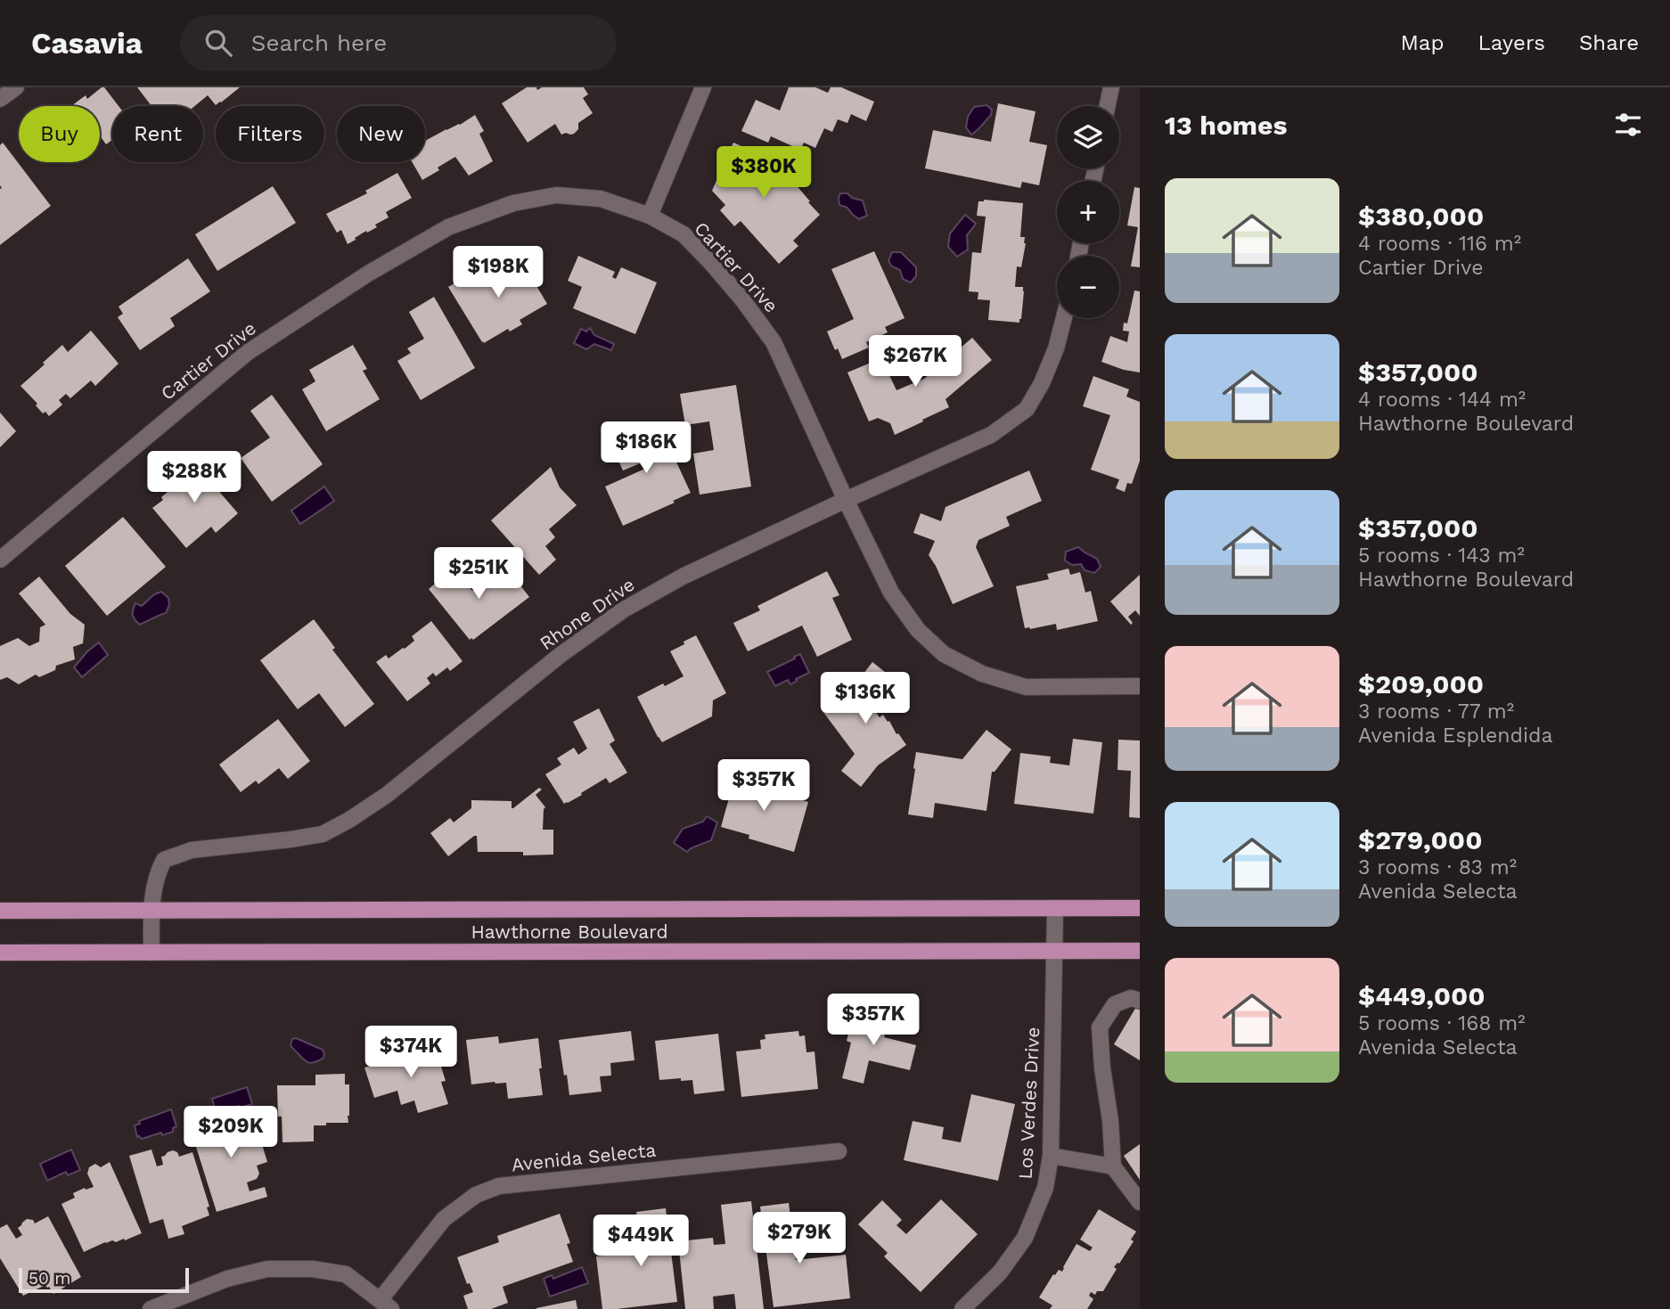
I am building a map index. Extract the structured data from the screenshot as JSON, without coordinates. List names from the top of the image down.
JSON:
{
  "streets": {
    "main road": ["Hawthorne Boulevard"],
    "street": [
      "Cartier Drive",
      "Rhone Drive",
      "Los Verdes Drive",
      "Avenida Selecta"
    ]
  },
  "crossings": [
    ["Cartier Drive", "Rhone Drive"],
    ["Rhone Drive", "Hawthorne Boulevard"],
    ["Hawthorne Boulevard", "Los Verdes Drive"]
  ],
  "scale_bar": "50 m",
  "page": {
    "header": "Casavia",
    "search": "Search here",
    "nav": ["Map", "Layers", "Share"],
    "heading": "13 homes",
    "map_buttons": ["+", "−"],
    "chip": [
      "Buy",
      "Rent",
      "Filters",
      "New"
    ],
    "price": [
      "$380K",
      "$198K",
      "$267K",
      "$186K",
      "$288K",
      "$251K",
      "$136K",
      "$357K",
      "$357K",
      "$374K",
      "$209K",
      "$279K",
      "$449K"
    ],
    "list": [
      {
        "name": "$380,000",
        "note": "4 rooms · 116 m² · Cartier Drive"
      },
      {
        "name": "$357,000",
        "note": "4 rooms · 144 m² · Hawthorne Boulevard"
      },
      {
        "name": "$357,000",
        "note": "5 rooms · 143 m² · Hawthorne Boulevard"
      },
      {
        "name": "$209,000",
        "note": "3 rooms · 77 m² · Avenida Esplendida"
      },
      {
        "name": "$279,000",
        "note": "3 rooms · 83 m² · Avenida Selecta"
      },
      {
        "name": "$449,000",
        "note": "5 rooms · 168 m² · Avenida Selecta"
      }
    ],
    "scale": "50 m"
  }
}
